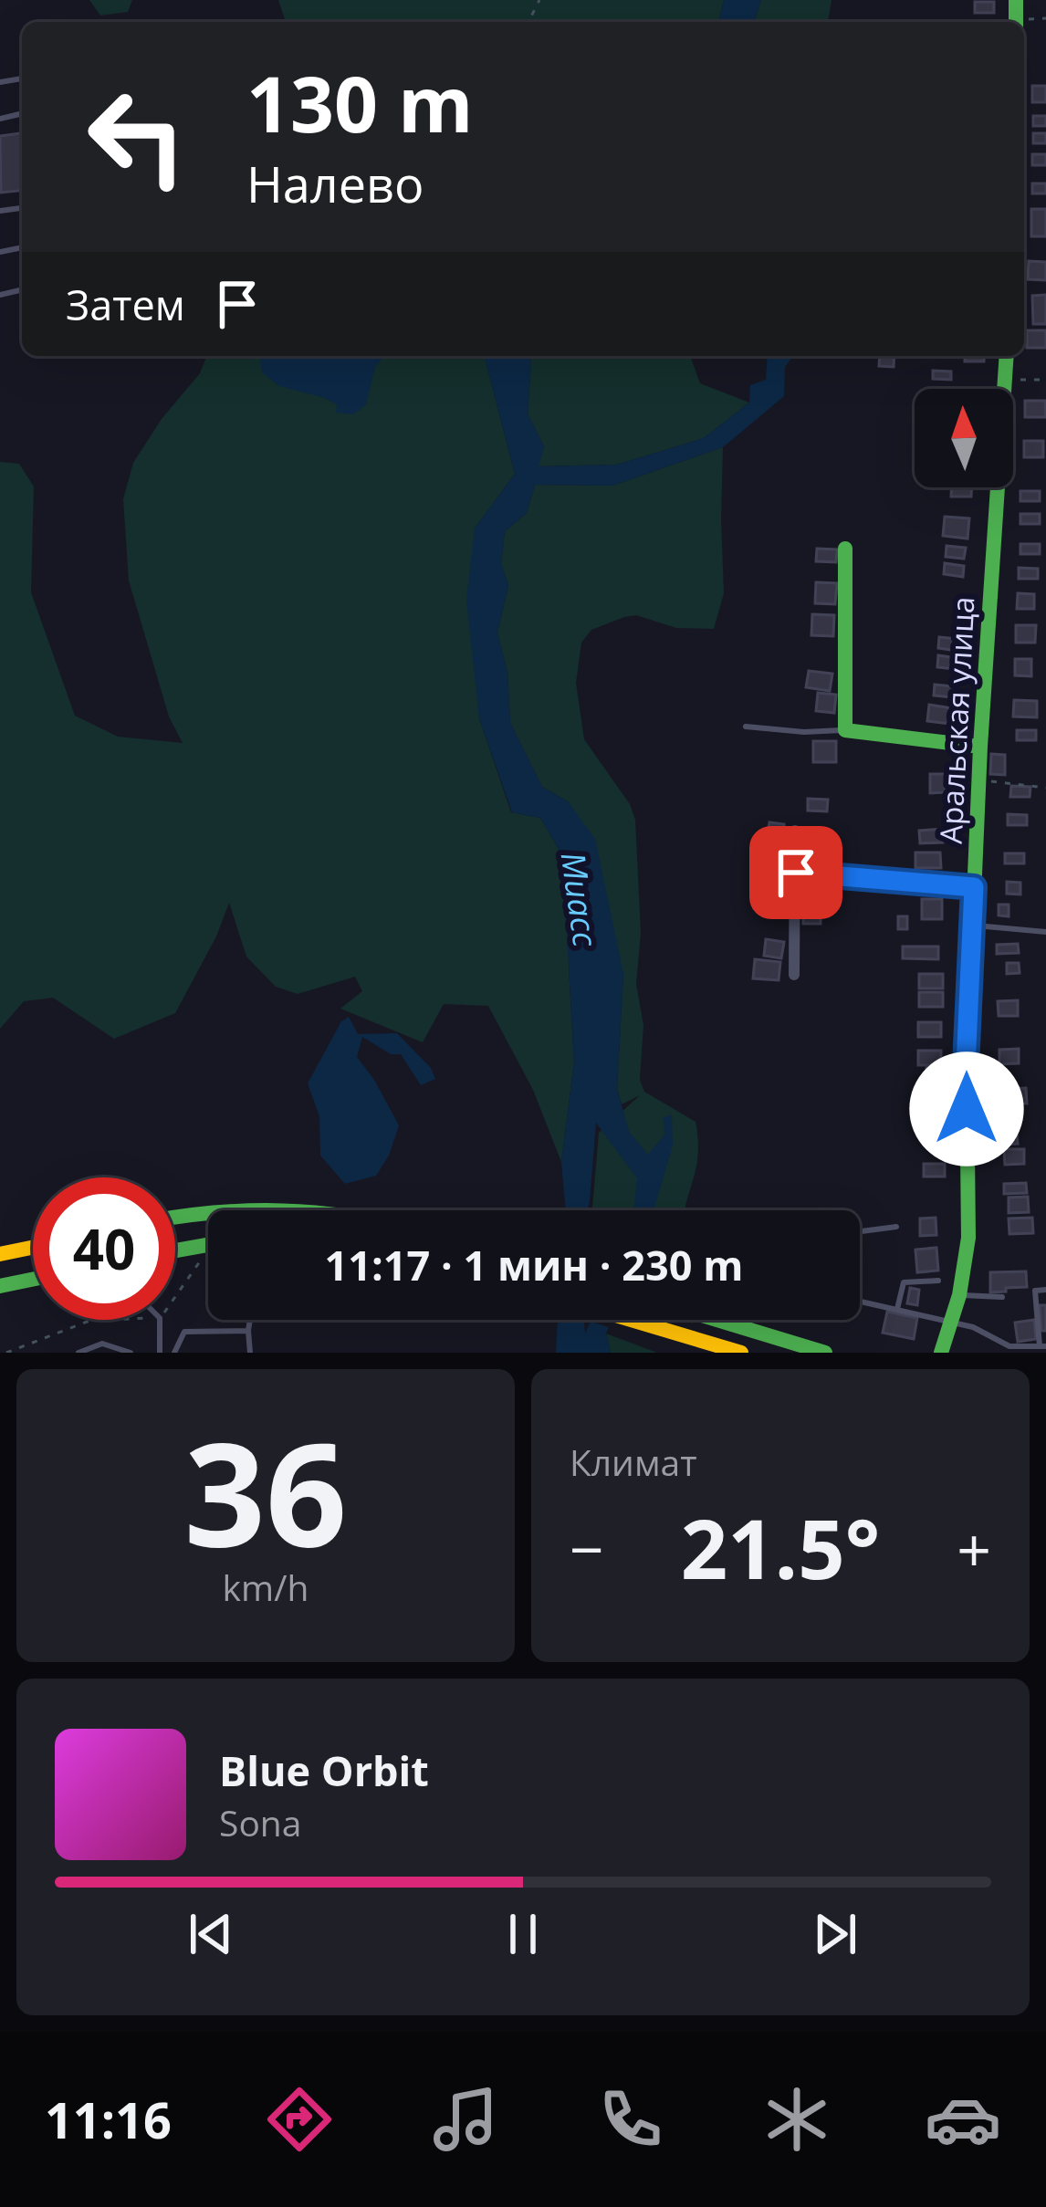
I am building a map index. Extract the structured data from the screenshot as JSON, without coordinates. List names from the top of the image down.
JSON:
{
  "streets": {
    "street": ["Аральская улица"]
  },
  "water": ["Миасс"],
  "north": "top",
  "page": {
    "turn": ["130 m", "Налево"],
    "then": "Затем",
    "limit": "40",
    "trip": "11:17 · 1 мин · 230 m",
    "tile": [
      ["36", "km/h"],
      "Климат"
    ],
    "heat": ["−", "21.5°", "+"],
    "song": ["Blue Orbit", "Sona"],
    "tabs": "11:16"
  }
}
